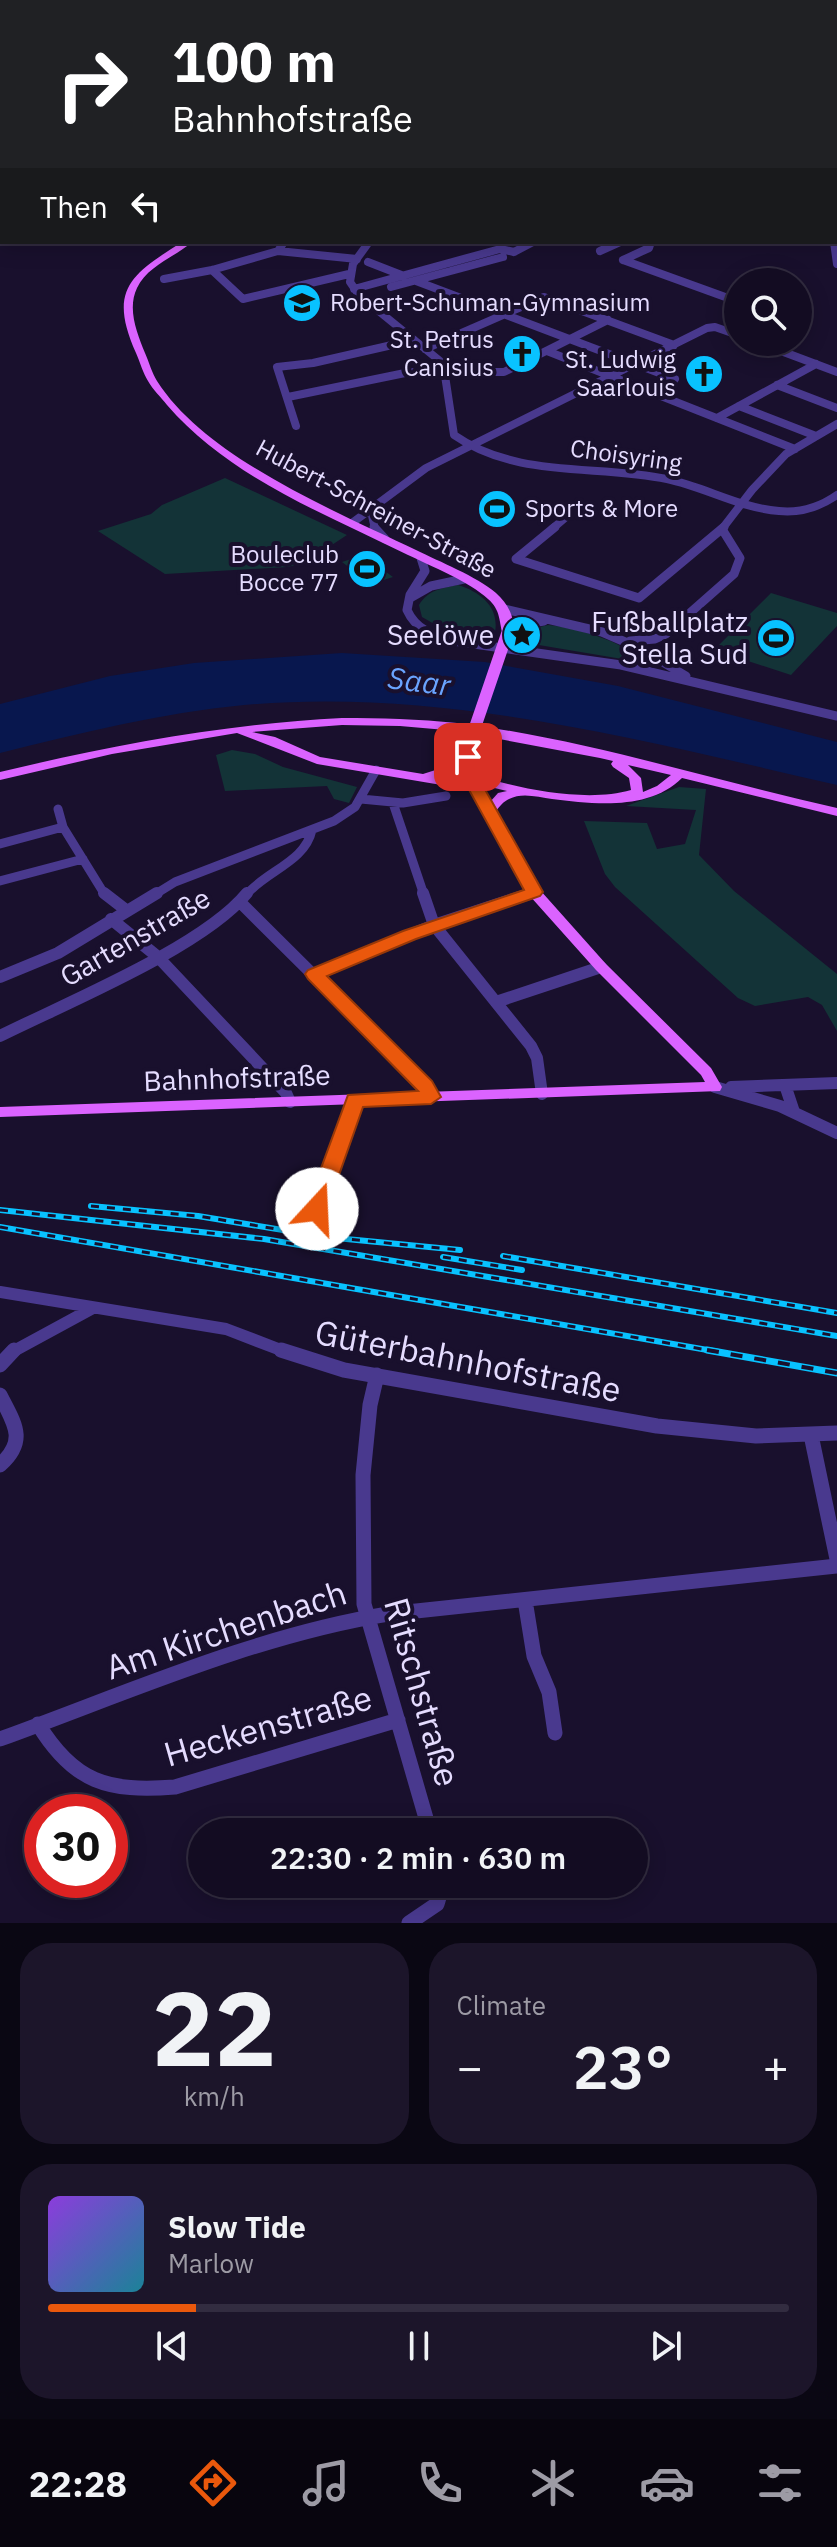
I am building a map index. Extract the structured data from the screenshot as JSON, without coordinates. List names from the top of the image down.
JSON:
{
  "streets": {
    "main road": ["Hubert-Schreiner-Straße", "Bahnhofstraße"],
    "street": [
      "Choisyring",
      "Gartenstraße",
      "Güterbahnhofstraße",
      "Am Kirchenbach",
      "Ritschstraße",
      "Heckenstraße"
    ]
  },
  "crossings": [
    ["Güterbahnhofstraße", "Ritschstraße"],
    ["Am Kirchenbach", "Ritschstraße"],
    ["Am Kirchenbach", "Heckenstraße"],
    ["Ritschstraße", "Heckenstraße"]
  ],
  "water": ["Saar"],
  "places": {
    "school or university": ["Robert-Schuman-Gymnasium"],
    "church": ["St. Petrus Canisius", "St. Ludwig Saarlouis"],
    "sports": ["Sports & More", "Bouleclub Bocce 77", "Fußballplatz Stella Sud"],
    "place": ["Seelöwe"]
  },
  "page": {
    "turn": ["100 m", "Bahnhofstraße"],
    "then": "Then",
    "limit": "30",
    "trip": "22:30 · 2 min · 630 m",
    "tile": [
      ["22", "km/h"],
      "Climate"
    ],
    "heat": ["−", "23°", "+"],
    "song": ["Slow Tide", "Marlow"],
    "tabs": "22:28"
  }
}
